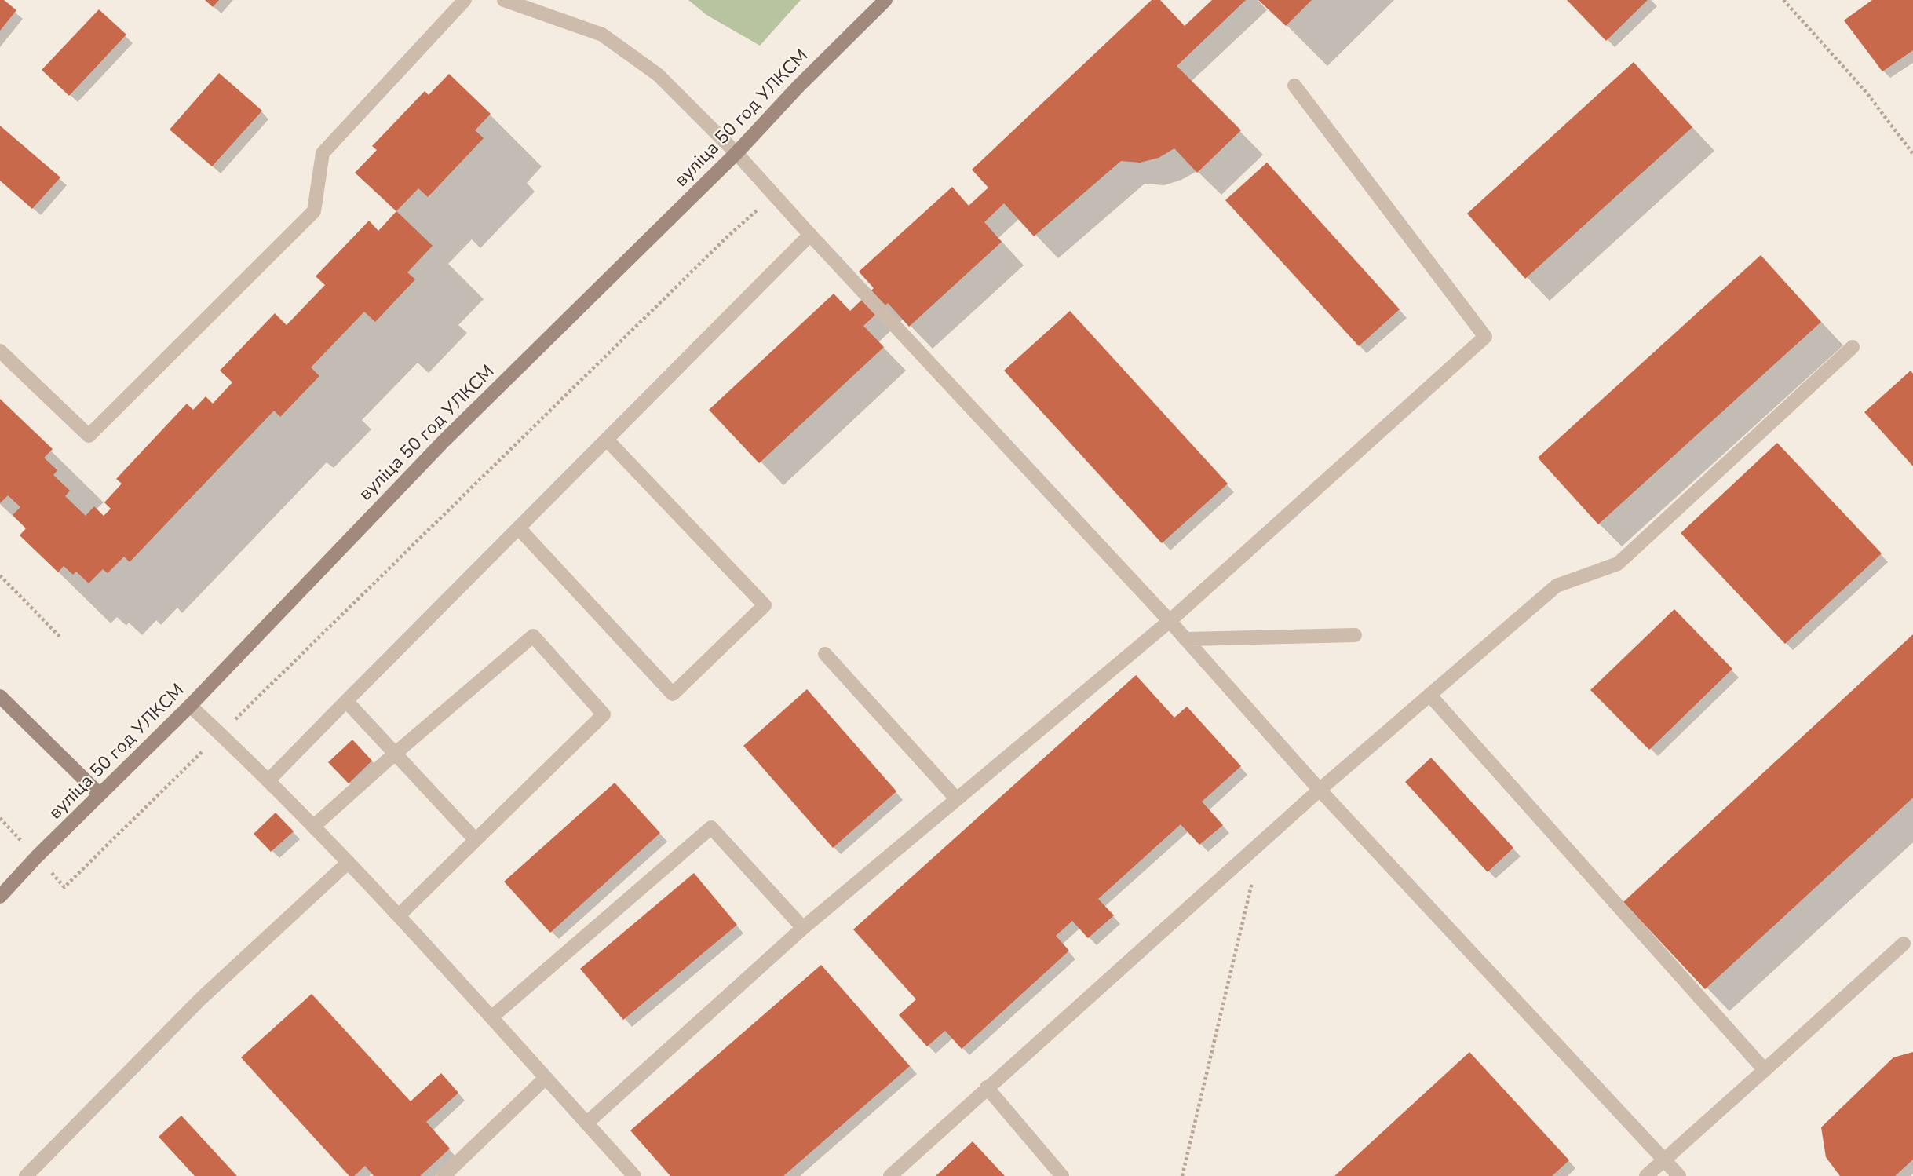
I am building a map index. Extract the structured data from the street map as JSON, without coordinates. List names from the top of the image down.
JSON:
{
  "streets": {
    "main road": ["вуліца 50 год УЛКСМ"]
  }
}
